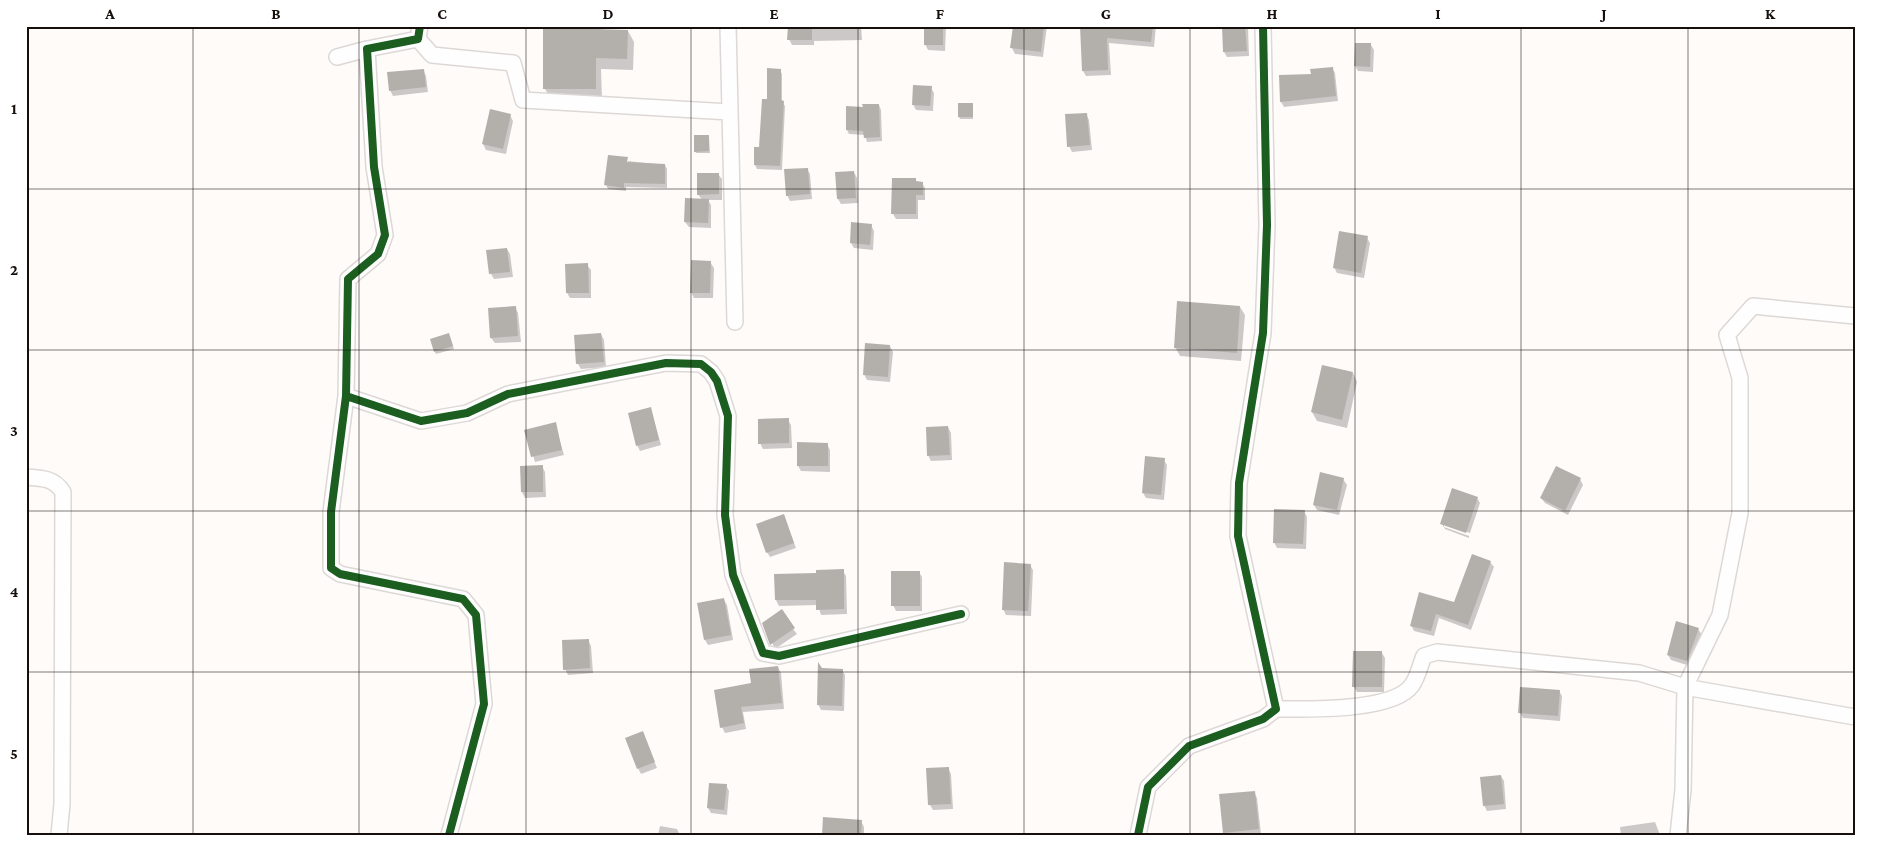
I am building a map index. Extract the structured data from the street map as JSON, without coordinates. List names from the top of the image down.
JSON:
{
  "grid": {
    "columns": [
      "A",
      "B",
      "C",
      "D",
      "E",
      "F",
      "G",
      "H",
      "I",
      "J",
      "K"
    ],
    "rows": [
      "1",
      "2",
      "3",
      "4",
      "5"
    ]
  }
}
